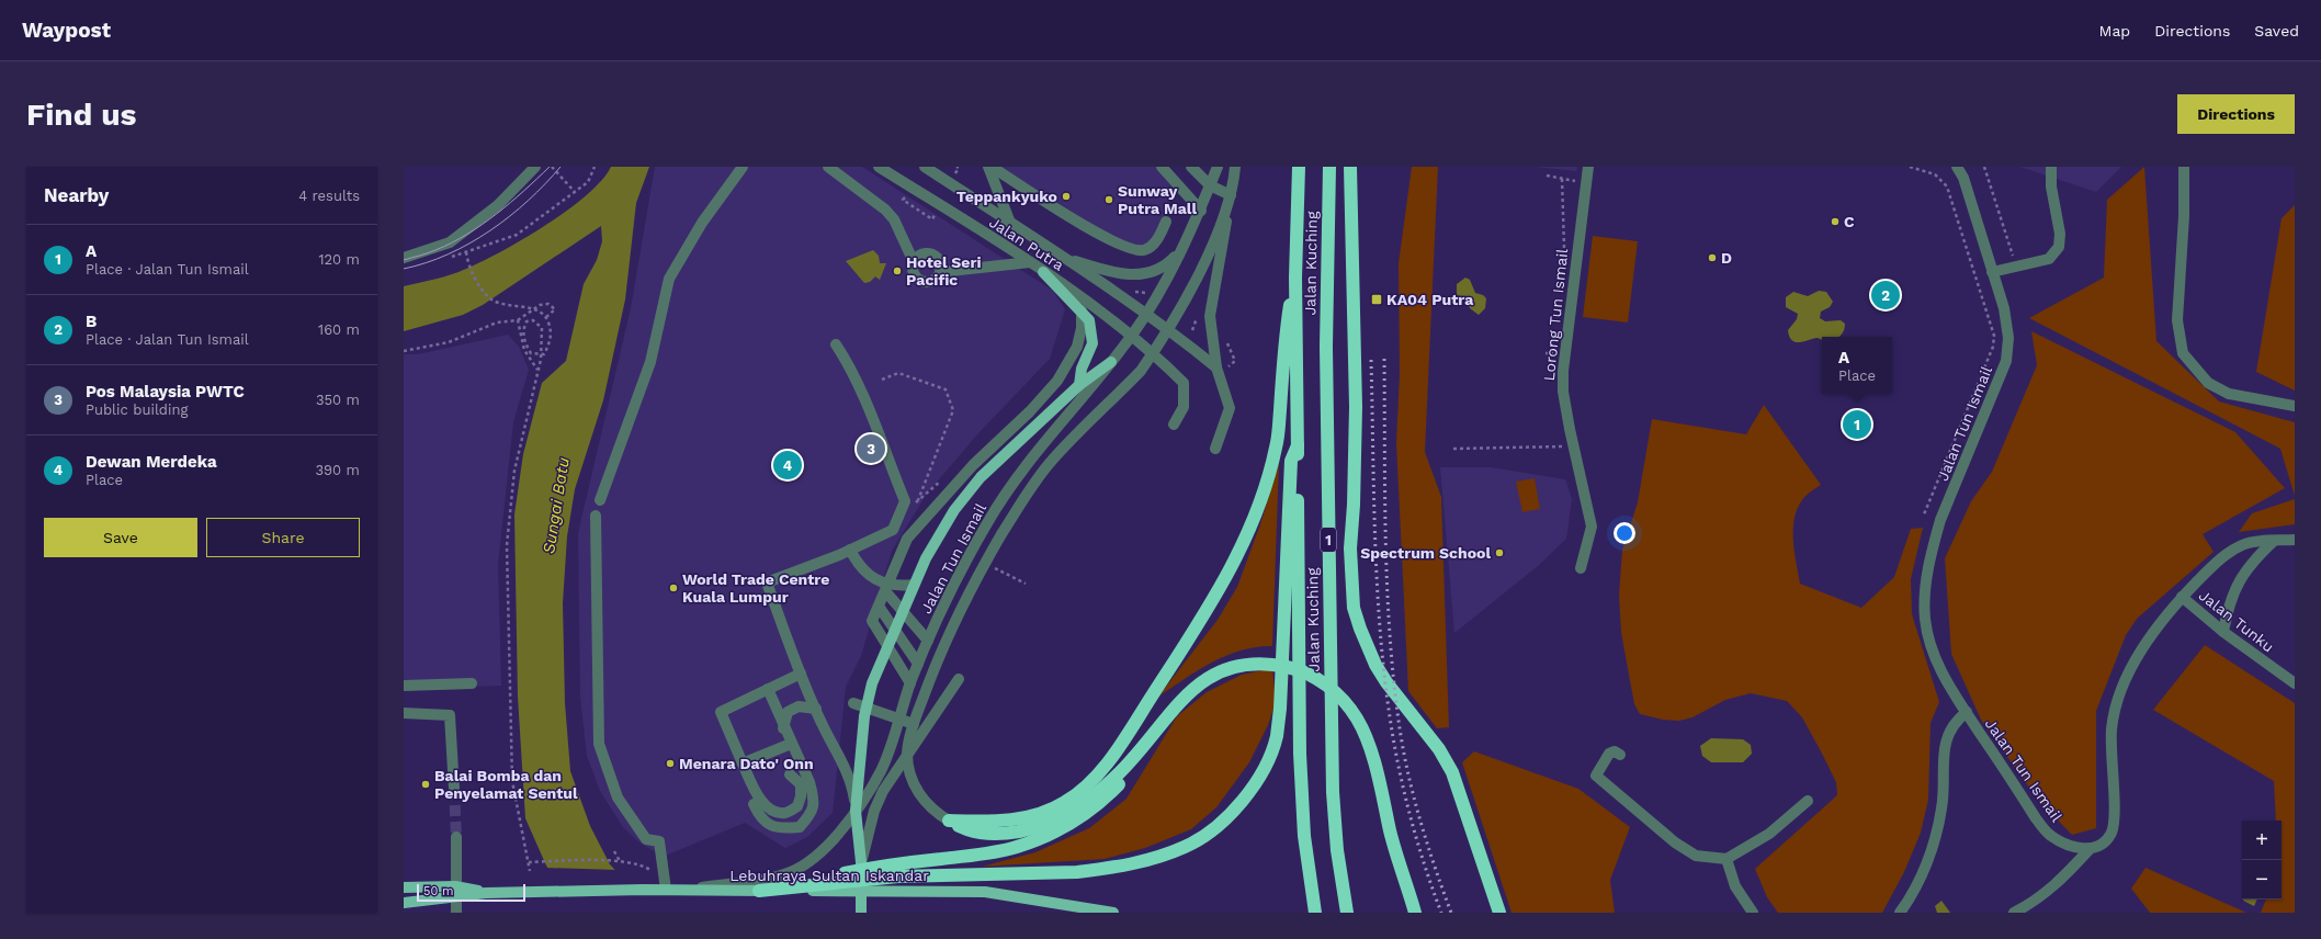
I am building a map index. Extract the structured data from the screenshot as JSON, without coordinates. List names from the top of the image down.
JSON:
{
  "streets": {
    "highway": ["Jalan Kuching", "1"],
    "main road": ["Lebuhraya Sultan Iskandar"],
    "street": [
      "Jalan Putra",
      "Lorong Tun Ismail",
      "Jalan Tun Ismail",
      "Jalan Tunku"
    ]
  },
  "crossings": [
    ["Jalan Putra", "Jalan Tun Ismail"],
    ["Jalan Tun Ismail", "Lebuhraya Sultan Iskandar"]
  ],
  "water": ["Sungai Batu"],
  "places": {
    "other": [
      "Teppankyuko",
      "Sunway Putra Mall",
      "C",
      "D",
      "Hotel Seri Pacific",
      "Spectrum School",
      "World Trade Centre Kuala Lumpur",
      "Menara Dato' Onn",
      "Balai Bomba dan Penyelamat Sentul"
    ],
    "transit": ["KA04 Putra"]
  },
  "scale_bar": "50 m",
  "page": {
    "header": "Waypost",
    "nav": ["Map", "Directions", "Saved"],
    "buttons": [
      "Directions",
      ["Save", "Share"]
    ],
    "title": "Find us",
    "heading": ["Nearby", "4 results"],
    "list": [
      {
        "mark": "1",
        "name": "A",
        "note": "Place · Jalan Tun Ismail",
        "value": "120 m"
      },
      {
        "mark": "2",
        "name": "B",
        "note": "Place · Jalan Tun Ismail",
        "value": "160 m"
      },
      {
        "mark": "3",
        "name": "Pos Malaysia PWTC",
        "note": "Public building",
        "value": "350 m"
      },
      {
        "mark": "4",
        "name": "Dewan Merdeka",
        "note": "Place",
        "value": "390 m"
      }
    ],
    "pins": [
      "2",
      "1",
      "3",
      "4"
    ],
    "popup": ["A", "Place"],
    "map_buttons": ["+", "−"],
    "scale": "50 m"
  }
}
